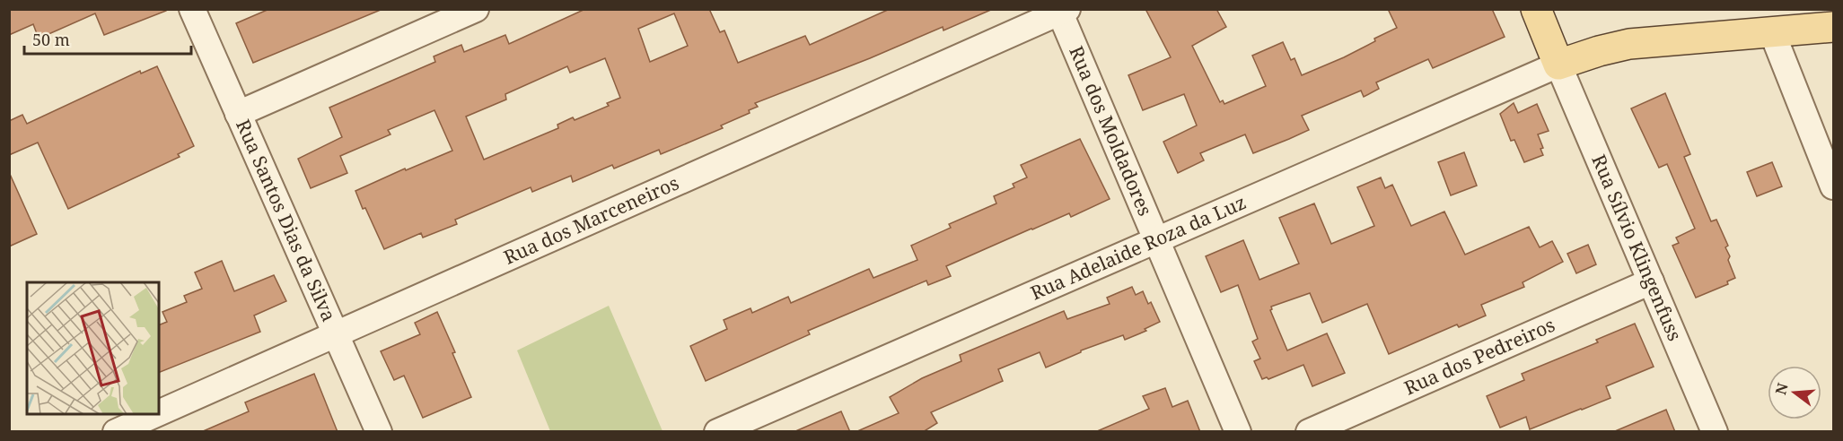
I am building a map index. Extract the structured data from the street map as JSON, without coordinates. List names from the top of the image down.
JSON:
{
  "streets": {
    "street": [
      "Rua dos Moldadores",
      "Rua Santos Dias da Silva",
      "Rua dos Marceneiros",
      "Rua Adelaide Roza da Luz",
      "Rua Sílvio Klingenfuss",
      "Rua dos Pedreiros"
    ]
  },
  "crossings": [
    ["Rua dos Moldadores", "Rua dos Marceneiros"],
    ["Rua dos Moldadores", "Rua Adelaide Roza da Luz"],
    ["Rua Santos Dias da Silva", "Rua dos Marceneiros"],
    ["Rua Adelaide Roza da Luz", "Rua Sílvio Klingenfuss"],
    ["Rua Sílvio Klingenfuss", "Rua dos Pedreiros"]
  ],
  "scale_bar": "50 m",
  "north": "left"
}
